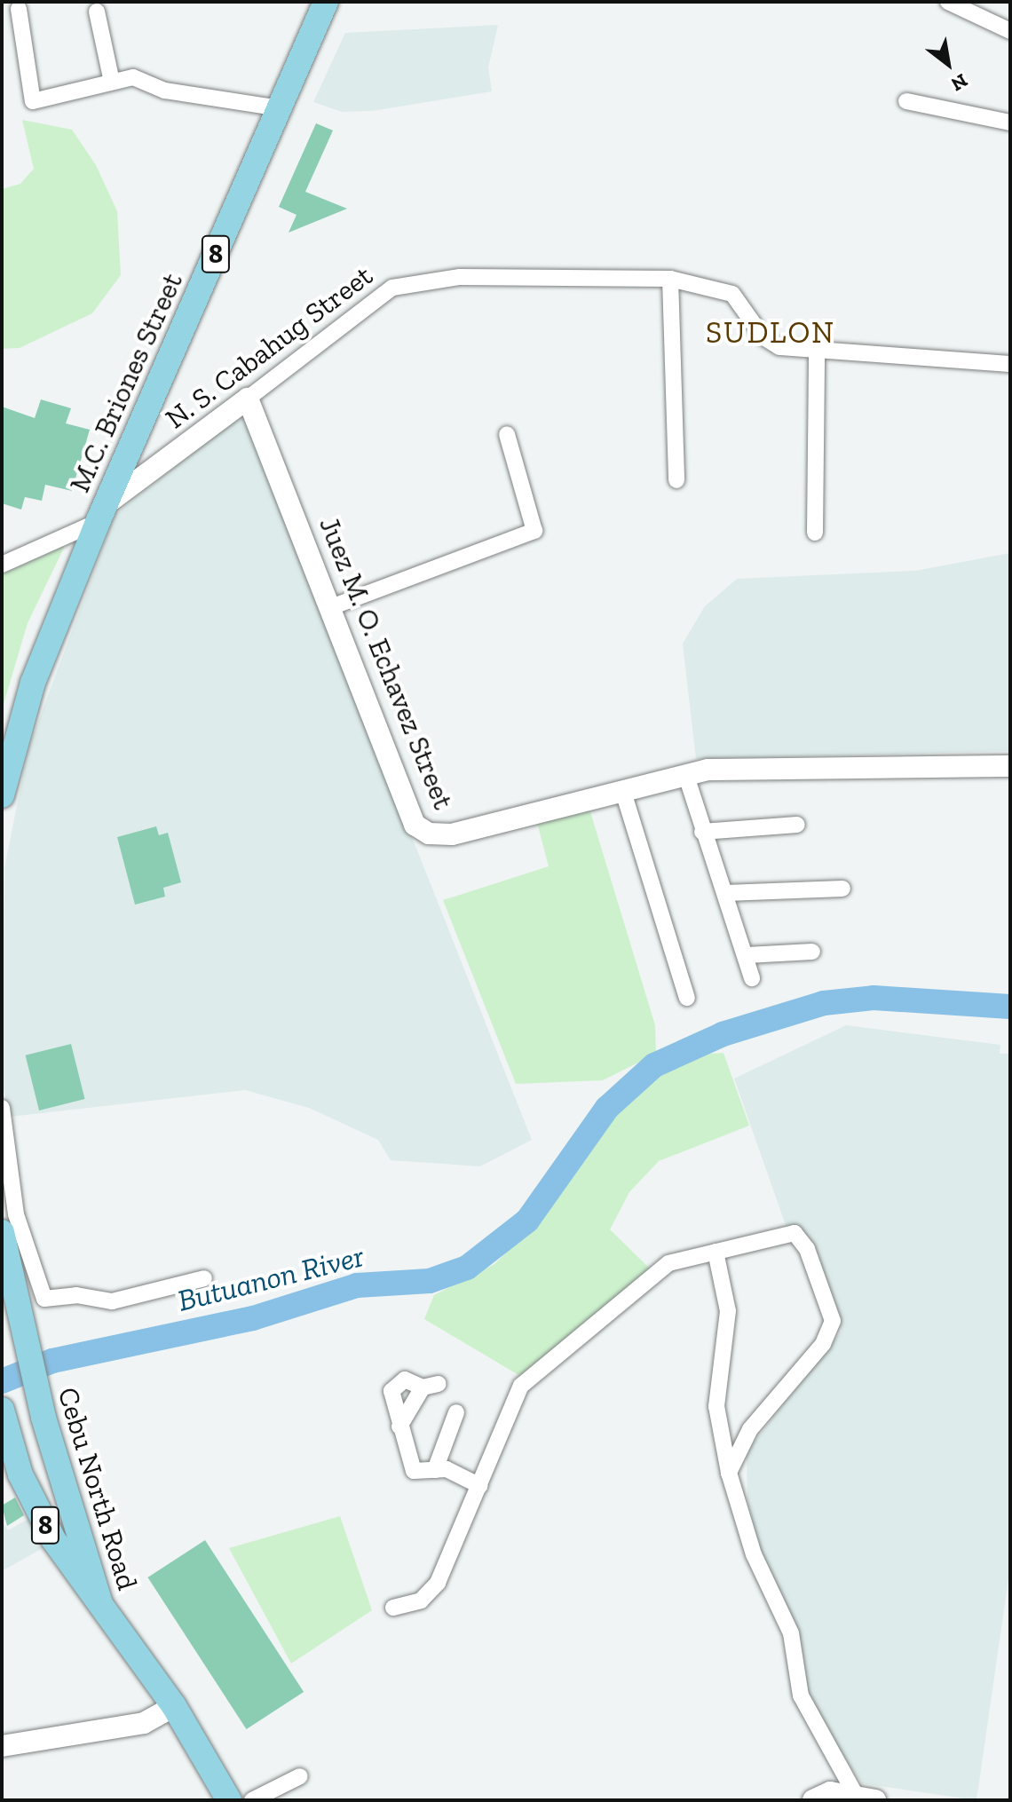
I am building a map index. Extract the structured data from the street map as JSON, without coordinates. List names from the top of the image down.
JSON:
{
  "streets": {
    "main road": ["8", "M.C. Briones Street", "Cebu North Road"],
    "street": ["N. S. Cabahug Street", "Juez M. O. Echavez Street"]
  },
  "crossings": [
    ["8", "Cebu North Road"],
    ["N. S. Cabahug Street", "M.C. Briones Street"],
    ["N. S. Cabahug Street", "Juez M. O. Echavez Street"]
  ],
  "districts": ["SUDLON"],
  "water": ["Butuanon River"],
  "north": "bottom right"
}
